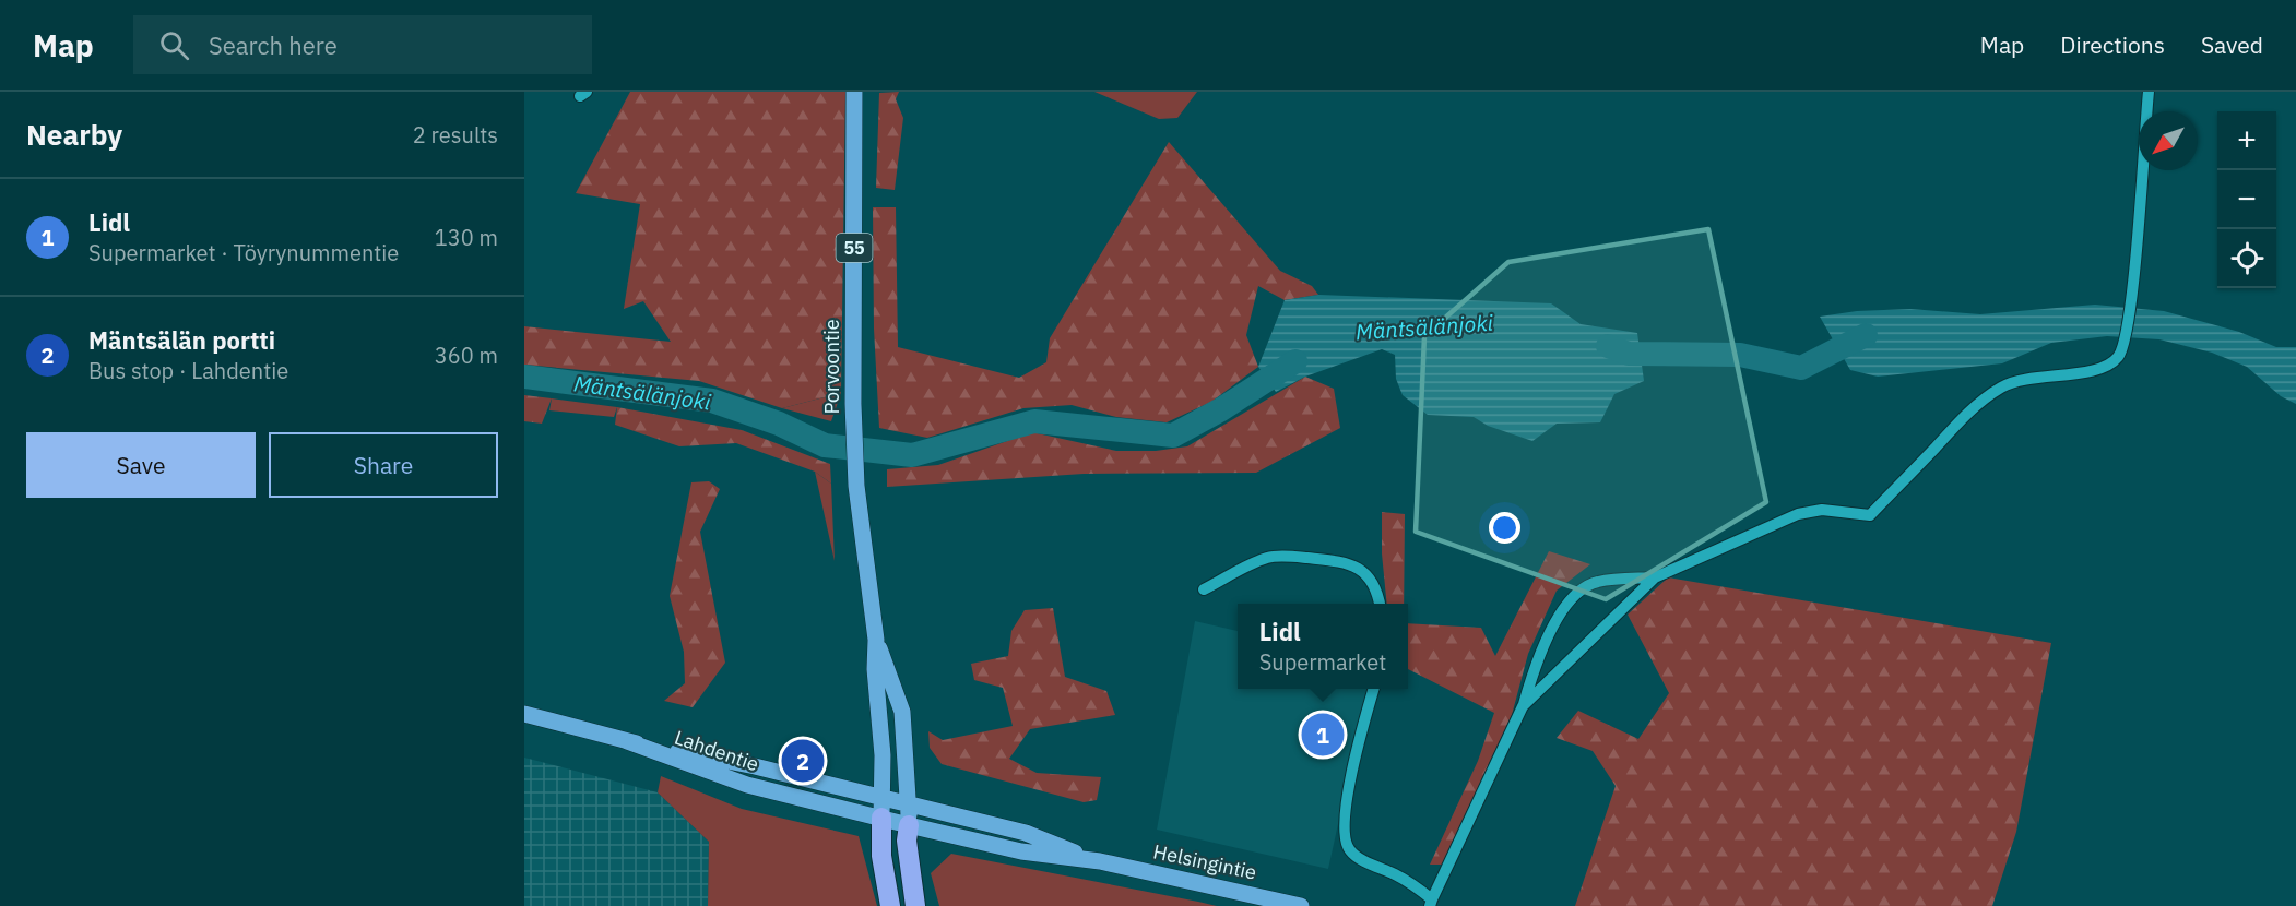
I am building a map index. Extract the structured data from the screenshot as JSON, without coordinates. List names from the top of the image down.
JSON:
{
  "streets": {
    "main road": [
      "55",
      "Porvoontie",
      "Lahdentie",
      "Helsingintie"
    ]
  },
  "crossings": [
    ["Porvoontie", "Lahdentie"],
    ["Porvoontie", "Helsingintie"],
    ["Lahdentie", "Helsingintie"]
  ],
  "water": ["Mäntsälänjoki"],
  "north": "bottom left",
  "page": {
    "header": "Map",
    "search": "Search here",
    "nav": ["Map", "Directions", "Saved"],
    "heading": ["Nearby", "2 results"],
    "map_buttons": ["+", "−"],
    "list": [
      {
        "mark": "1",
        "name": "Lidl",
        "note": "Supermarket · Töyrynummentie",
        "value": "130 m"
      },
      {
        "mark": "2",
        "name": "Mäntsälän portti",
        "note": "Bus stop · Lahdentie",
        "value": "360 m"
      }
    ],
    "buttons": ["Save", "Share"],
    "popup": ["Lidl", "Supermarket"],
    "pins": ["1", "2"]
  }
}
